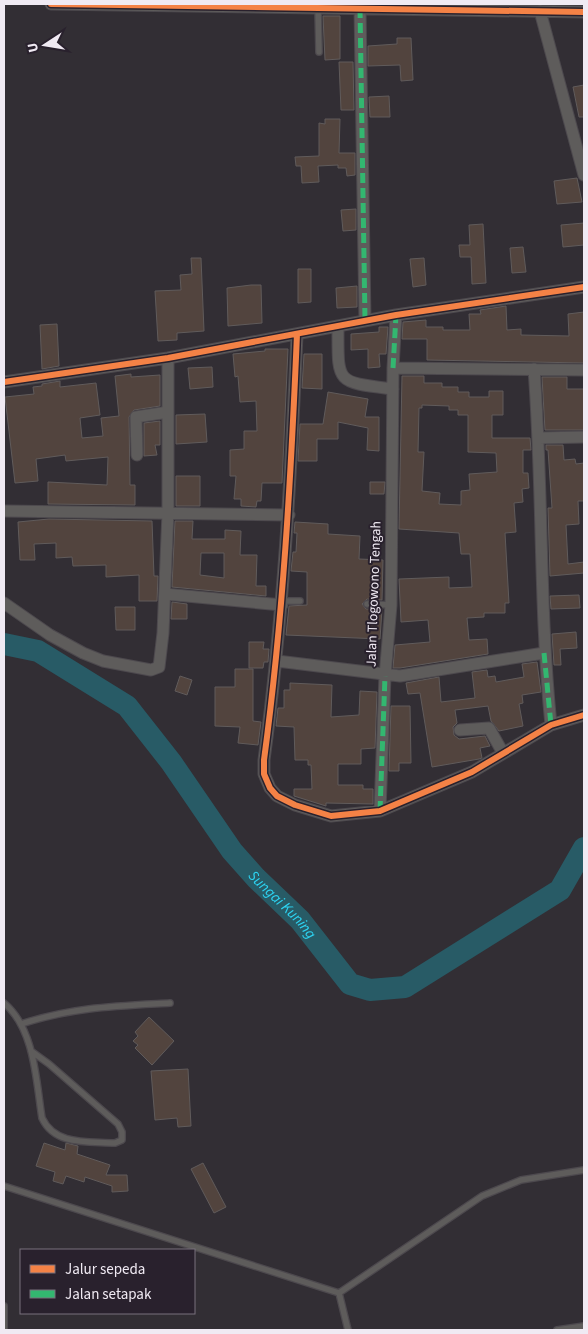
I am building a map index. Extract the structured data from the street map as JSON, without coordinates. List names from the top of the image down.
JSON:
{
  "streets": {
    "street": ["Jalan Tlogowono Tengah"]
  },
  "water": ["Sungai Kuning"],
  "legend": ["Jalur sepeda", "Jalan setapak"],
  "north": "left"
}
